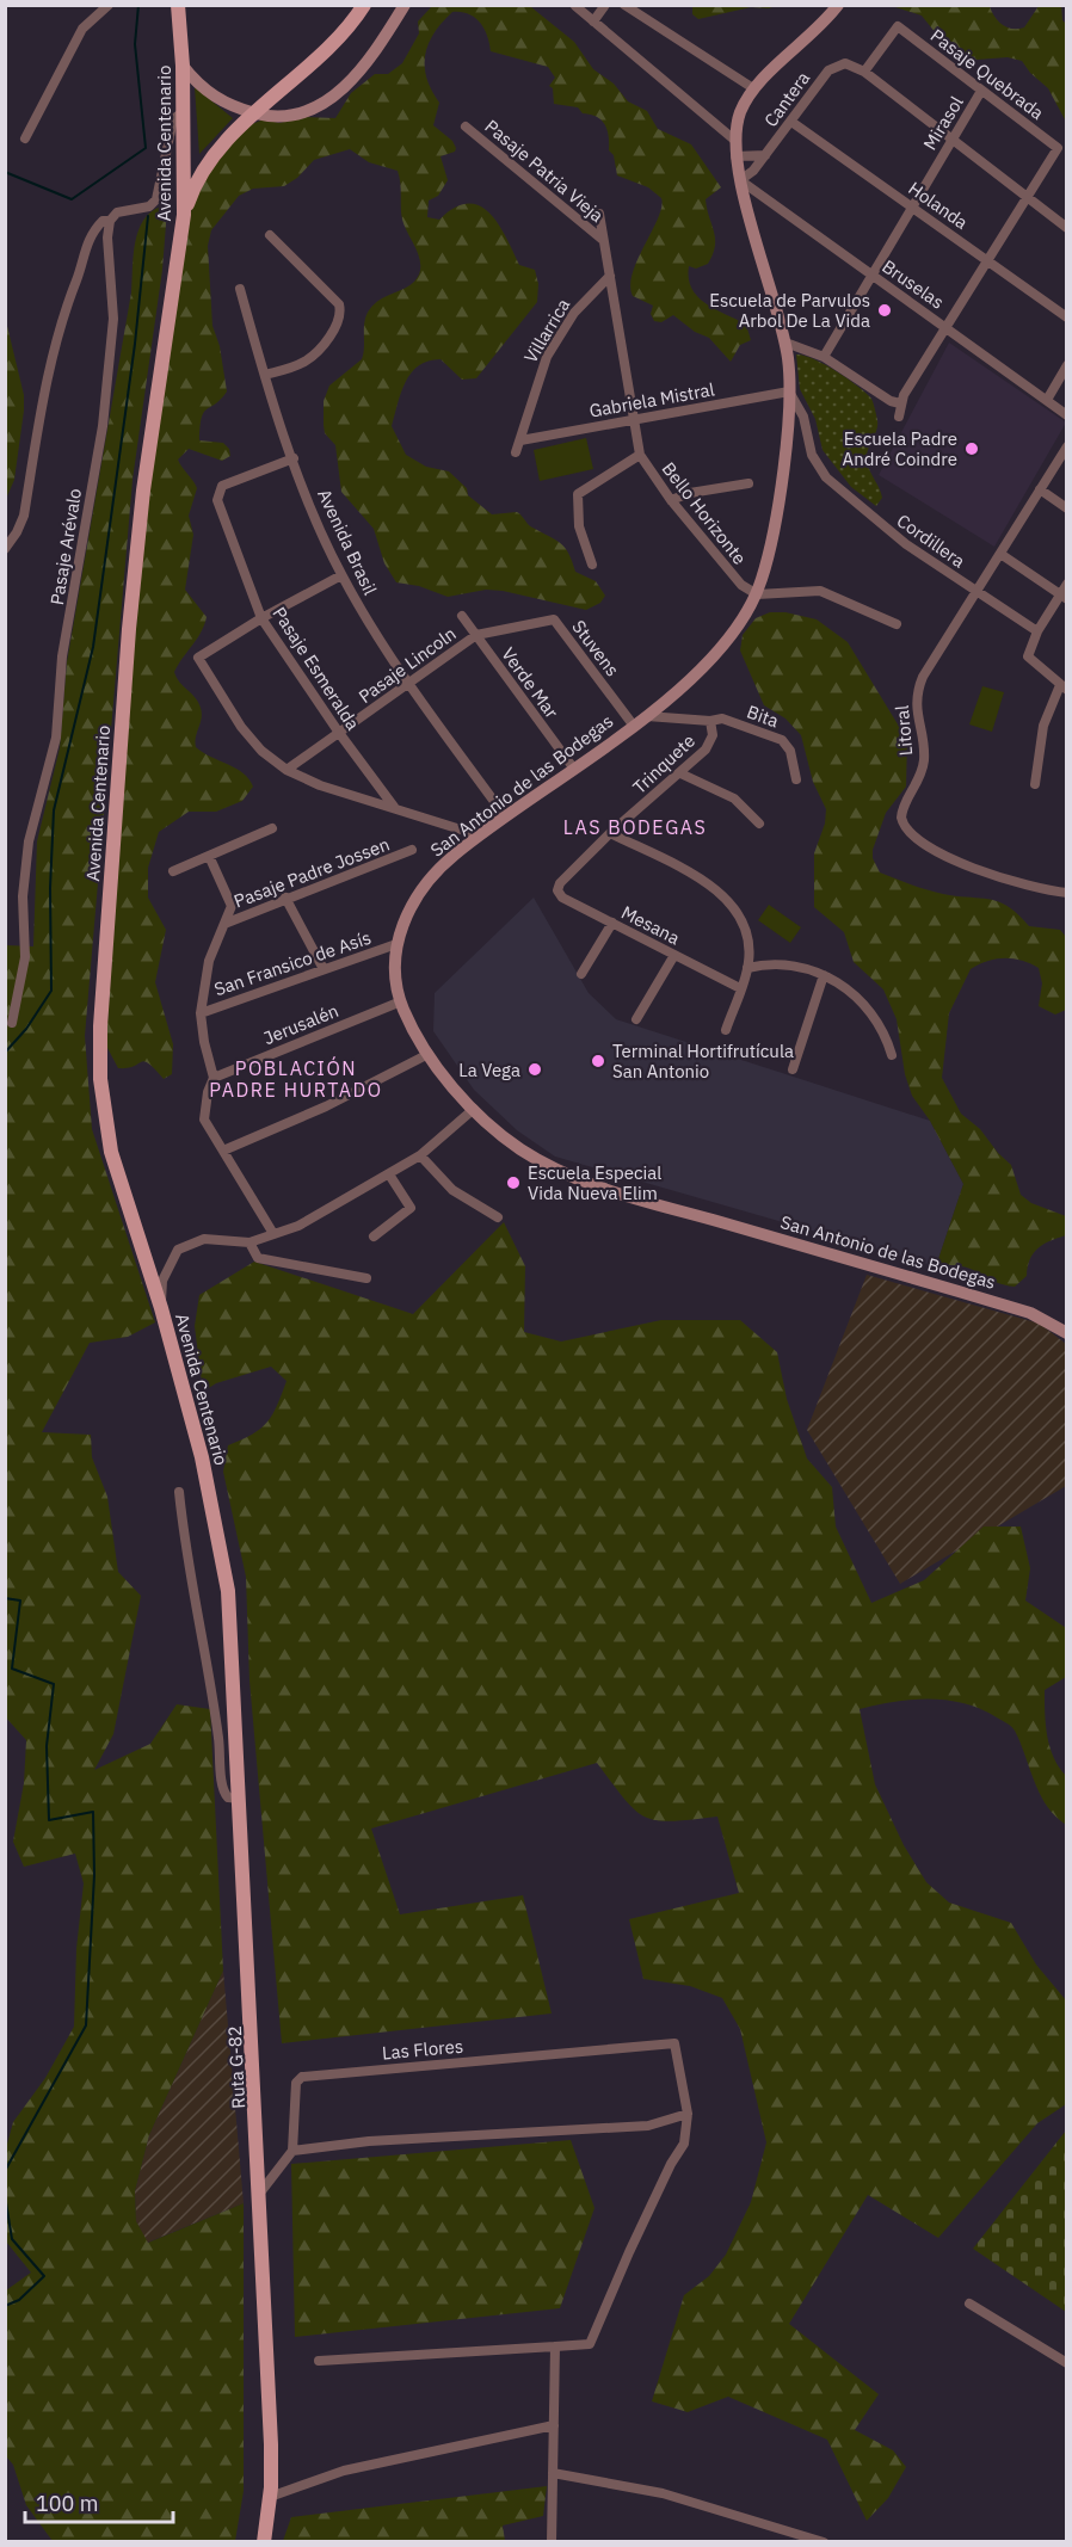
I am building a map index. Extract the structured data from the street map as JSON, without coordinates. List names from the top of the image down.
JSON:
{
  "streets": {
    "main road": ["Avenida Centenario", "Ruta G-82"],
    "street": [
      "Pasaje Quebrada",
      "Cantera",
      "Mirasol",
      "Pasaje Patria Vieja",
      "Holanda",
      "Bruselas",
      "Villarrica",
      "Gabriela Mistral",
      "Bello Horizonte",
      "Cordillera",
      "Avenida Brasil",
      "Pasaje Arévalo",
      "Stuvens",
      "Pasaje Lincoln",
      "Pasaje Esmeralda",
      "Verde Mar",
      "Bita",
      "Litoral",
      "Trinquete",
      "San Antonio de las Bodegas",
      "Pasaje Padre Jossen",
      "Mesana",
      "San Fransico de Asís",
      "Jerusalén",
      "Las Flores"
    ]
  },
  "crossings": [
    ["Pasaje Quebrada", "Cantera"],
    ["Pasaje Quebrada", "Mirasol"],
    ["Cantera", "Holanda"],
    ["Cantera", "Bruselas"],
    ["Cantera", "San Antonio de las Bodegas"],
    ["Mirasol", "Holanda"],
    ["Mirasol", "Bruselas"],
    ["Avenida Centenario", "Ruta G-82"],
    ["Pasaje Patria Vieja", "Bello Horizonte"],
    ["Bruselas", "San Antonio de las Bodegas"],
    ["Villarrica", "Gabriela Mistral"],
    ["Villarrica", "Bello Horizonte"],
    ["Gabriela Mistral", "Bello Horizonte"],
    ["Gabriela Mistral", "Cordillera"],
    ["Gabriela Mistral", "San Antonio de las Bodegas"],
    ["Bello Horizonte", "San Antonio de las Bodegas"],
    ["Cordillera", "Litoral"],
    ["Cordillera", "San Antonio de las Bodegas"],
    ["Avenida Brasil", "Pasaje Lincoln"],
    ["Avenida Brasil", "Pasaje Esmeralda"],
    ["Avenida Brasil", "San Antonio de las Bodegas"],
    ["Stuvens", "Pasaje Lincoln"],
    ["Stuvens", "Verde Mar"],
    ["Stuvens", "San Antonio de las Bodegas"],
    ["Pasaje Lincoln", "Pasaje Esmeralda"],
    ["Pasaje Lincoln", "Verde Mar"],
    ["Verde Mar", "San Antonio de las Bodegas"],
    ["Bita", "Trinquete"],
    ["Bita", "San Antonio de las Bodegas"],
    ["Trinquete", "Mesana"],
    ["San Antonio de las Bodegas", "San Fransico de Asís"],
    ["San Antonio de las Bodegas", "Jerusalén"]
  ],
  "districts": ["LAS BODEGAS", "POBLACIÓN PADRE HURTADO"],
  "places": [
    "Escuela de Parvulos Arbol De La Vida",
    "Escuela Padre André Coindre",
    "Terminal Hortifrutícula San Antonio",
    "La Vega",
    "Escuela Especial Vida Nueva Elim"
  ],
  "scale_bar": "100 m"
}
